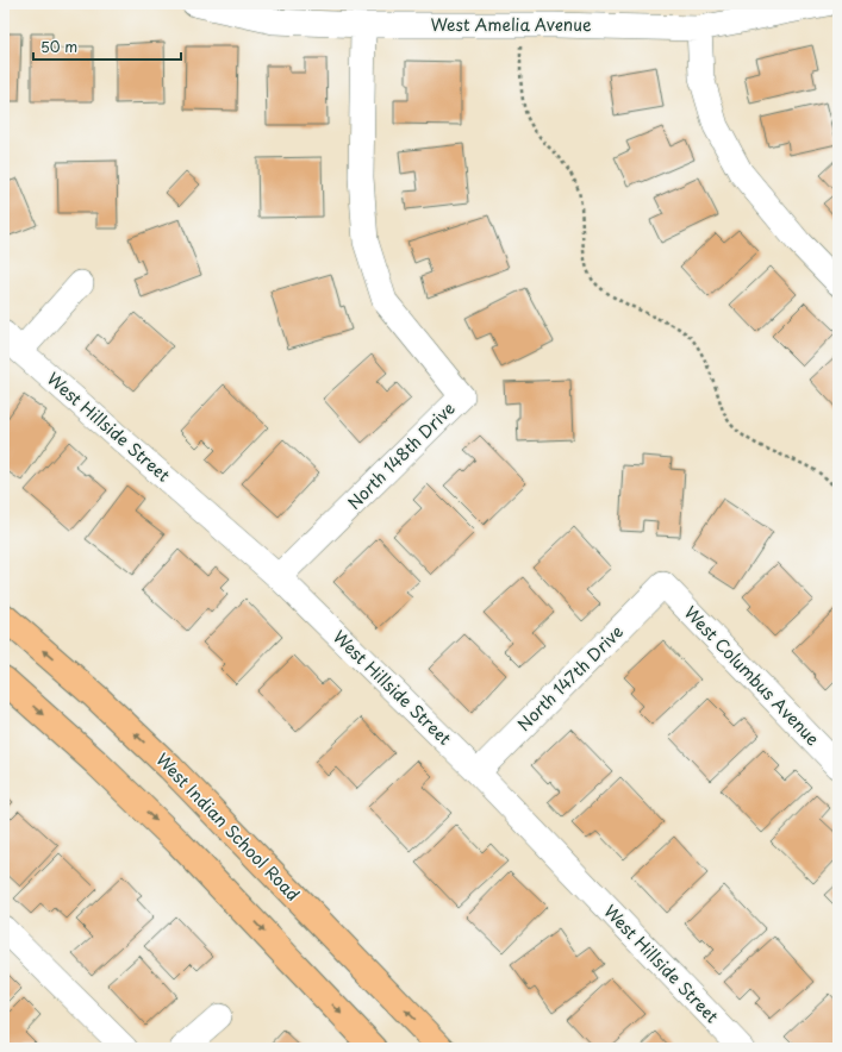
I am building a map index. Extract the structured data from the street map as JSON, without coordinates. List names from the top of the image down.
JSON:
{
  "streets": {
    "main road": ["West Indian School Road"],
    "street": [
      "West Amelia Avenue",
      "West Hillside Street",
      "North 148th Drive",
      "West Columbus Avenue",
      "North 147th Drive"
    ]
  },
  "crossings": [
    ["West Amelia Avenue", "North 148th Drive"],
    ["West Hillside Street", "North 148th Drive"],
    ["West Hillside Street", "North 147th Drive"],
    ["West Columbus Avenue", "North 147th Drive"]
  ],
  "scale_bar": "50 m"
}
